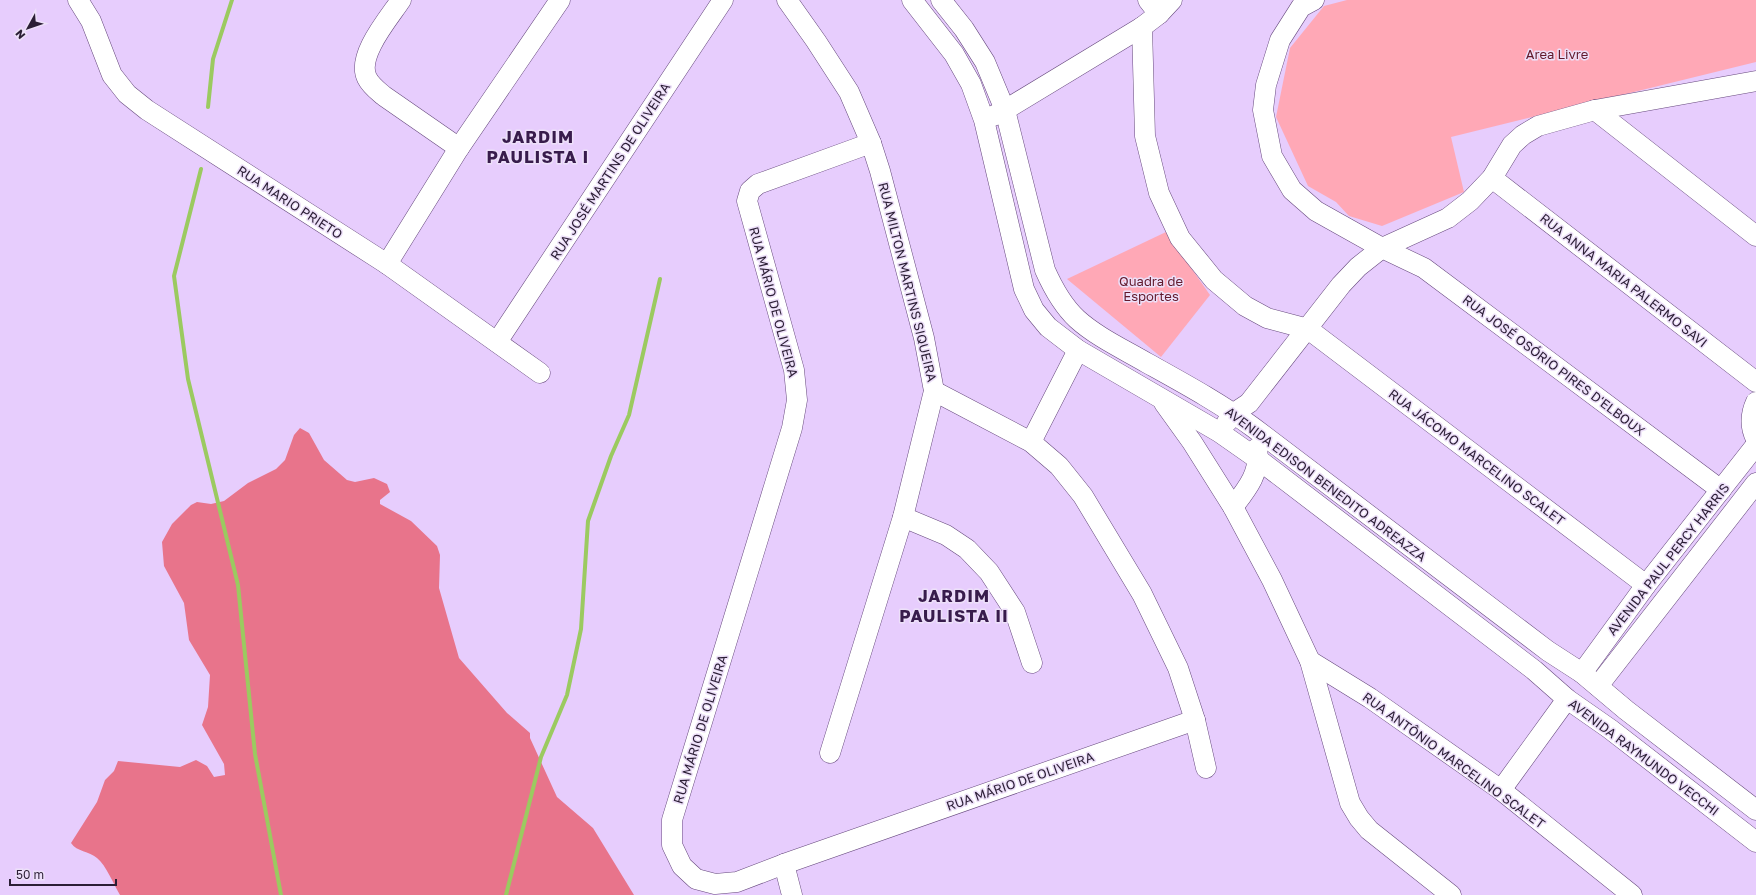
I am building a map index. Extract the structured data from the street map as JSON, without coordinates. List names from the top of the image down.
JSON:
{
  "streets": {
    "street": [
      "RUA JOSÉ MARTINS DE OLIVEIRA",
      "RUA MARIO PRIETO",
      "RUA ANNA MARIA PALERMO SAVI",
      "RUA MILTON MARTINS SIQUEIRA",
      "RUA MÁRIO DE OLIVEIRA",
      "RUA JOSÉ OSÓRIO PIRES D'ELBOUX",
      "RUA JÁCOMO MARCELINO SCALET",
      "AVENIDA EDISON BENEDITO ADREAZZA",
      "AVENIDA PAUL PERCY HARRIS",
      "AVENIDA RAYMUNDO VECCHI",
      "RUA ANTÔNIO MARCELINO SCALET"
    ]
  },
  "crossings": [
    ["RUA JOSÉ MARTINS DE OLIVEIRA", "RUA MARIO PRIETO"],
    ["RUA MILTON MARTINS SIQUEIRA", "RUA MÁRIO DE OLIVEIRA"],
    ["RUA JOSÉ OSÓRIO PIRES D'ELBOUX", "AVENIDA PAUL PERCY HARRIS"],
    ["RUA JÁCOMO MARCELINO SCALET", "AVENIDA PAUL PERCY HARRIS"],
    ["AVENIDA EDISON BENEDITO ADREAZZA", "AVENIDA PAUL PERCY HARRIS"],
    ["AVENIDA EDISON BENEDITO ADREAZZA", "AVENIDA RAYMUNDO VECCHI"],
    ["AVENIDA PAUL PERCY HARRIS", "AVENIDA RAYMUNDO VECCHI"]
  ],
  "districts": ["JARDIM PAULISTA I", "JARDIM PAULISTA II"],
  "parks": ["Area Livre", "Quadra de Esportes"],
  "scale_bar": "50 m",
  "north": "bottom left"
}
